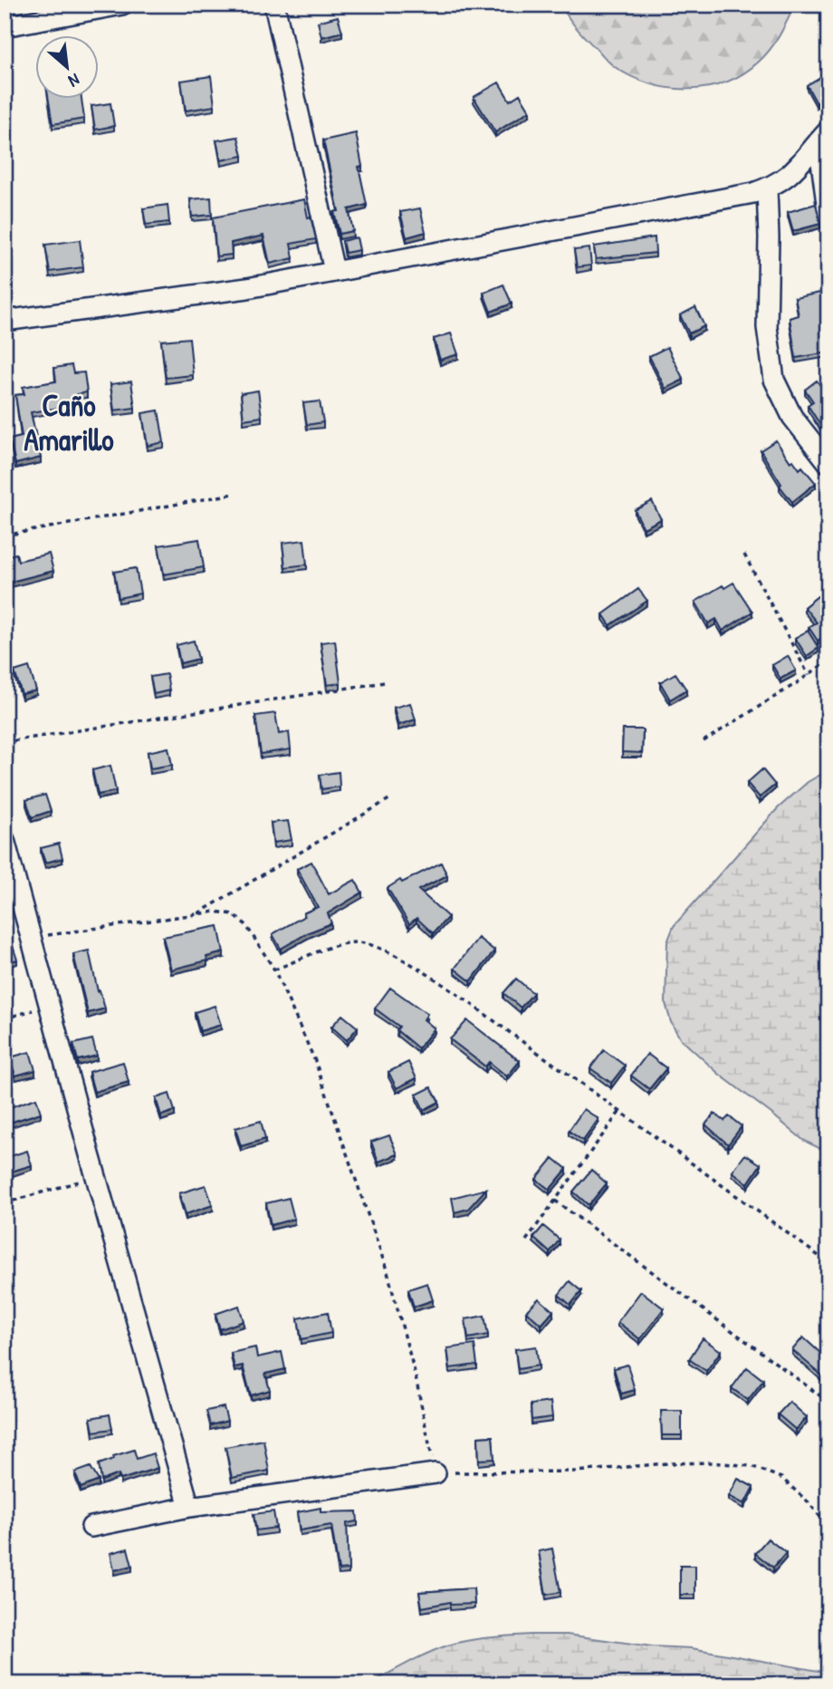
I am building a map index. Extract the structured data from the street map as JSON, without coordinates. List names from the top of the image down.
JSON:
{
  "districts": ["Caño Amarillo"],
  "north": "bottom right"
}
